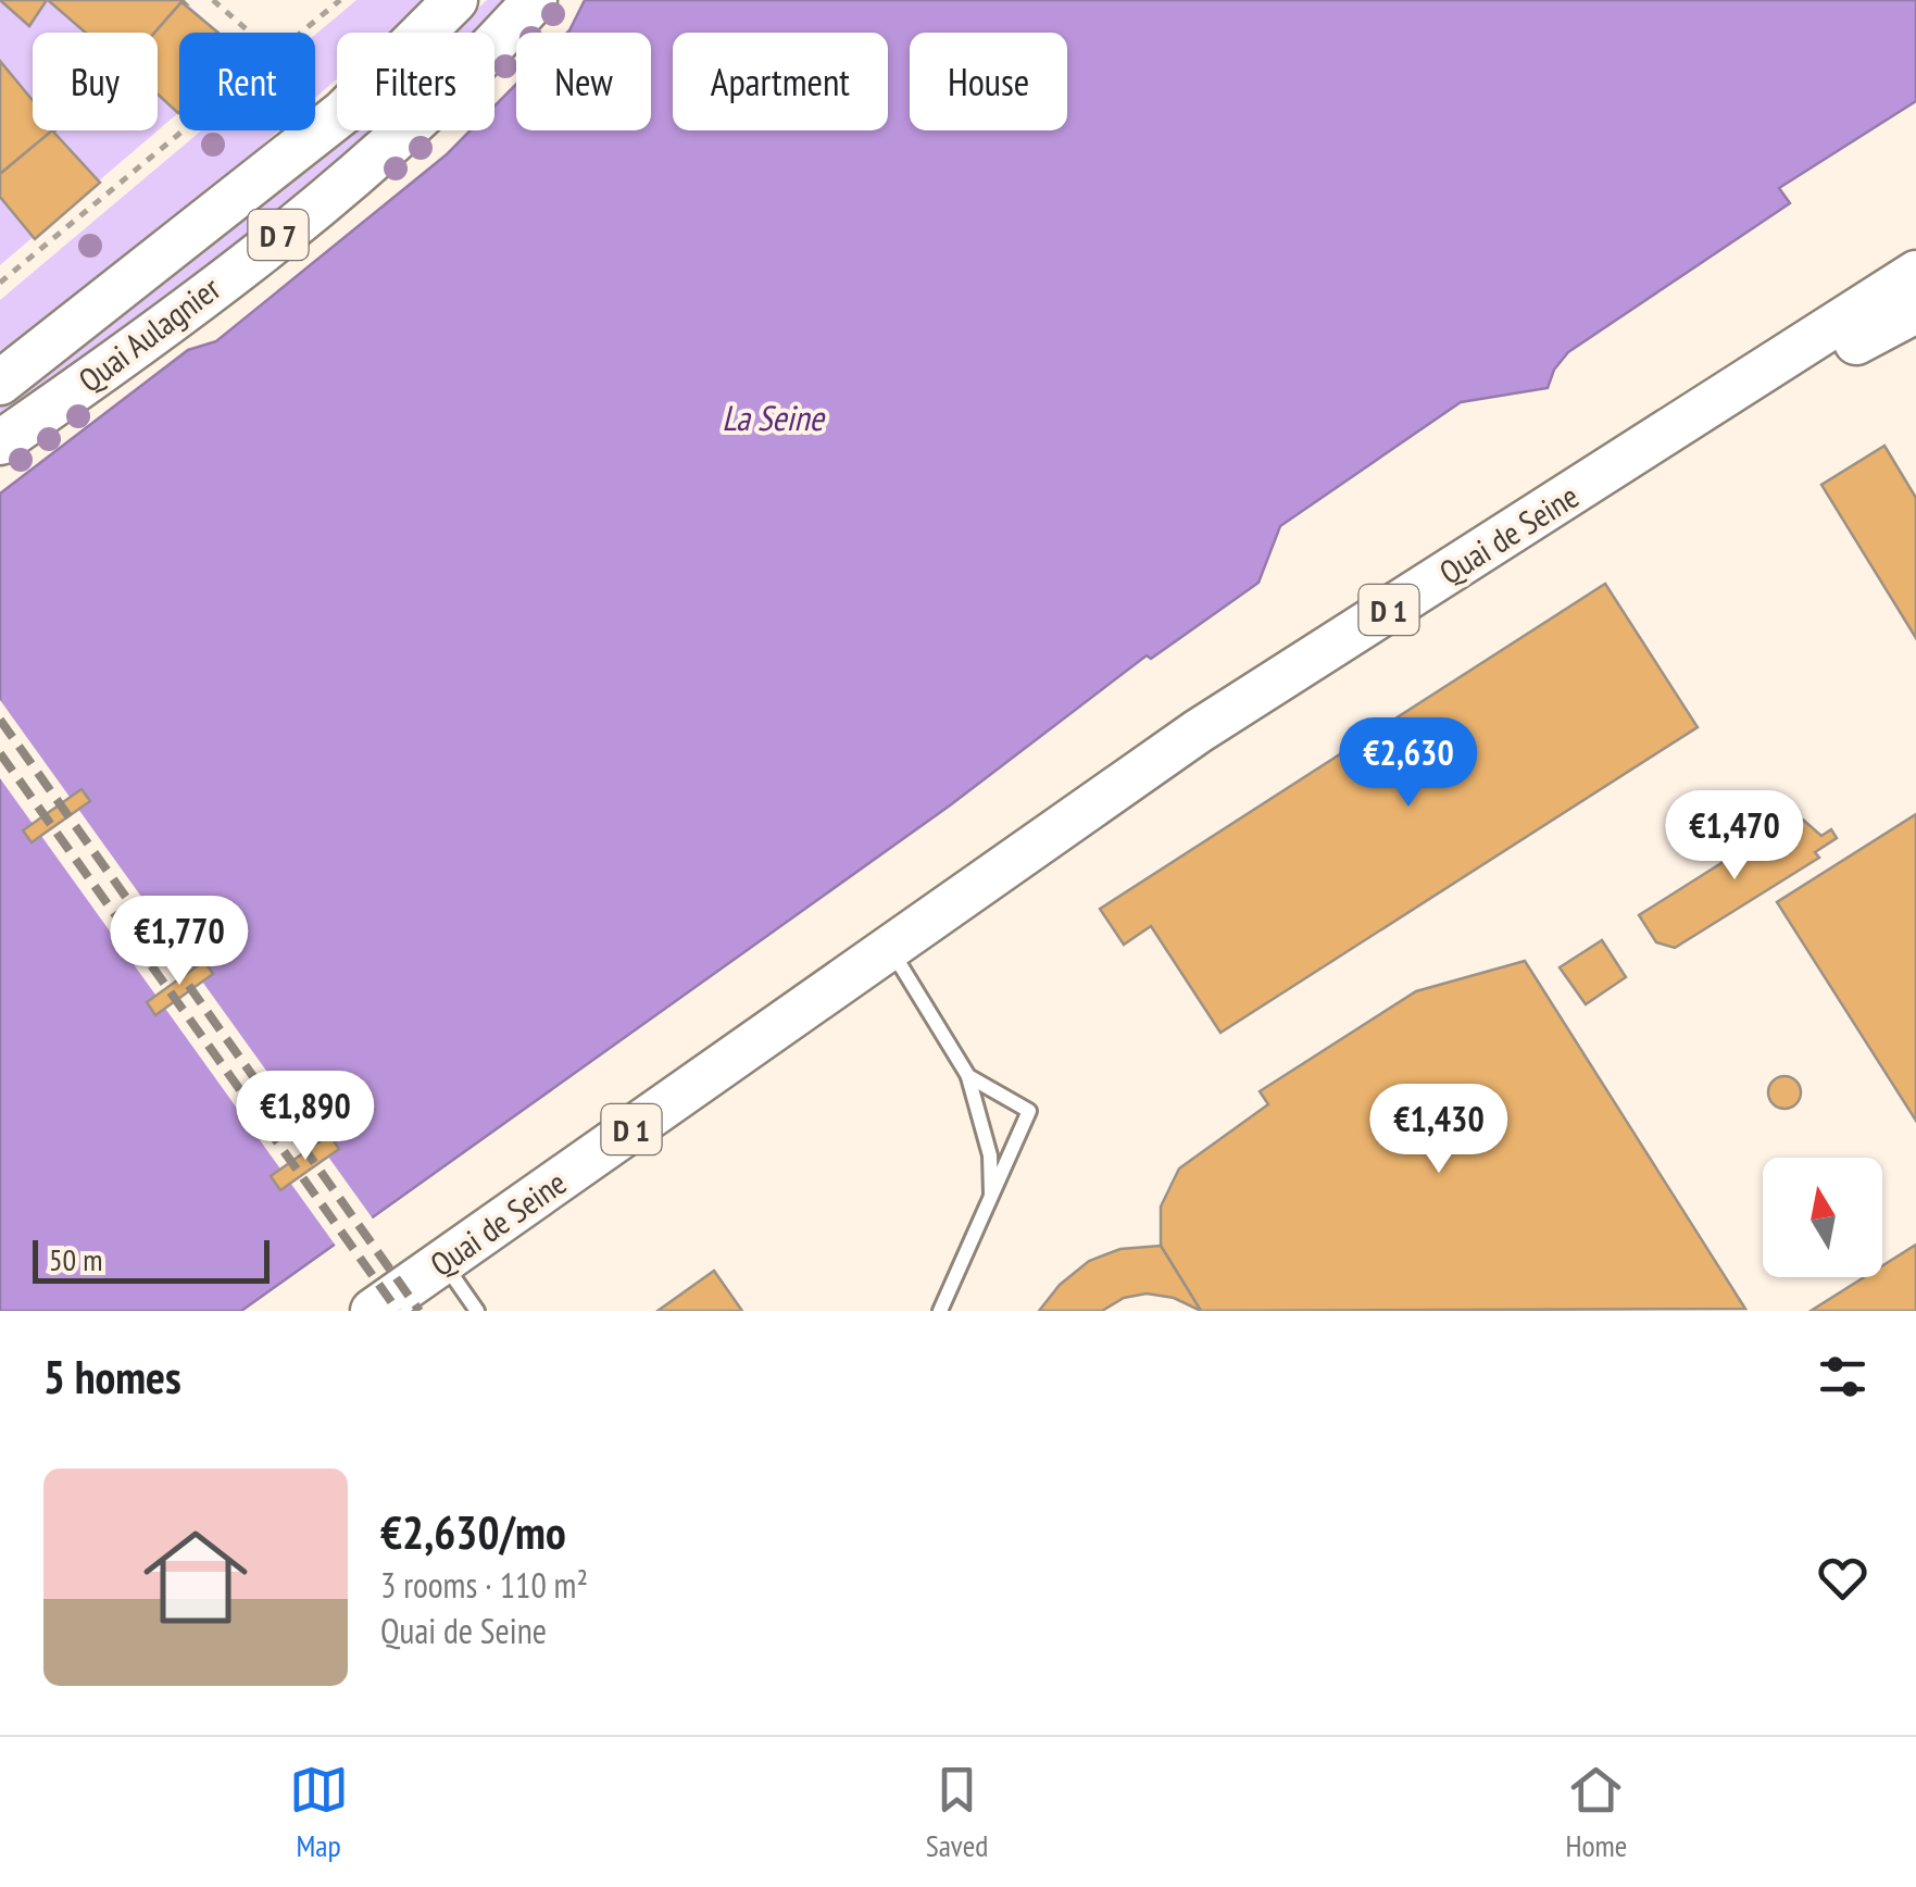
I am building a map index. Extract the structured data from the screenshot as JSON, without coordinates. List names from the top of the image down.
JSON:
{
  "streets": {
    "main road": [
      "D 7",
      "Quai Aulagnier",
      "Quai de Seine",
      "D 1"
    ]
  },
  "water": ["La Seine"],
  "scale_bar": "50 m",
  "north": "top",
  "page": {
    "chip": [
      "Buy",
      "Rent",
      "Filters",
      "New",
      "Apartment",
      "House"
    ],
    "price": [
      "€2,630",
      "€1,470",
      "€1,770",
      "€1,890",
      "€1,430"
    ],
    "scale": "50 m",
    "heading": "5 homes",
    "list": [
      {
        "name": "€2,630/mo",
        "note": "3 rooms · 110 m² · Quai de Seine"
      }
    ],
    "tabs": ["Map", "Saved", "Home"]
  }
}
